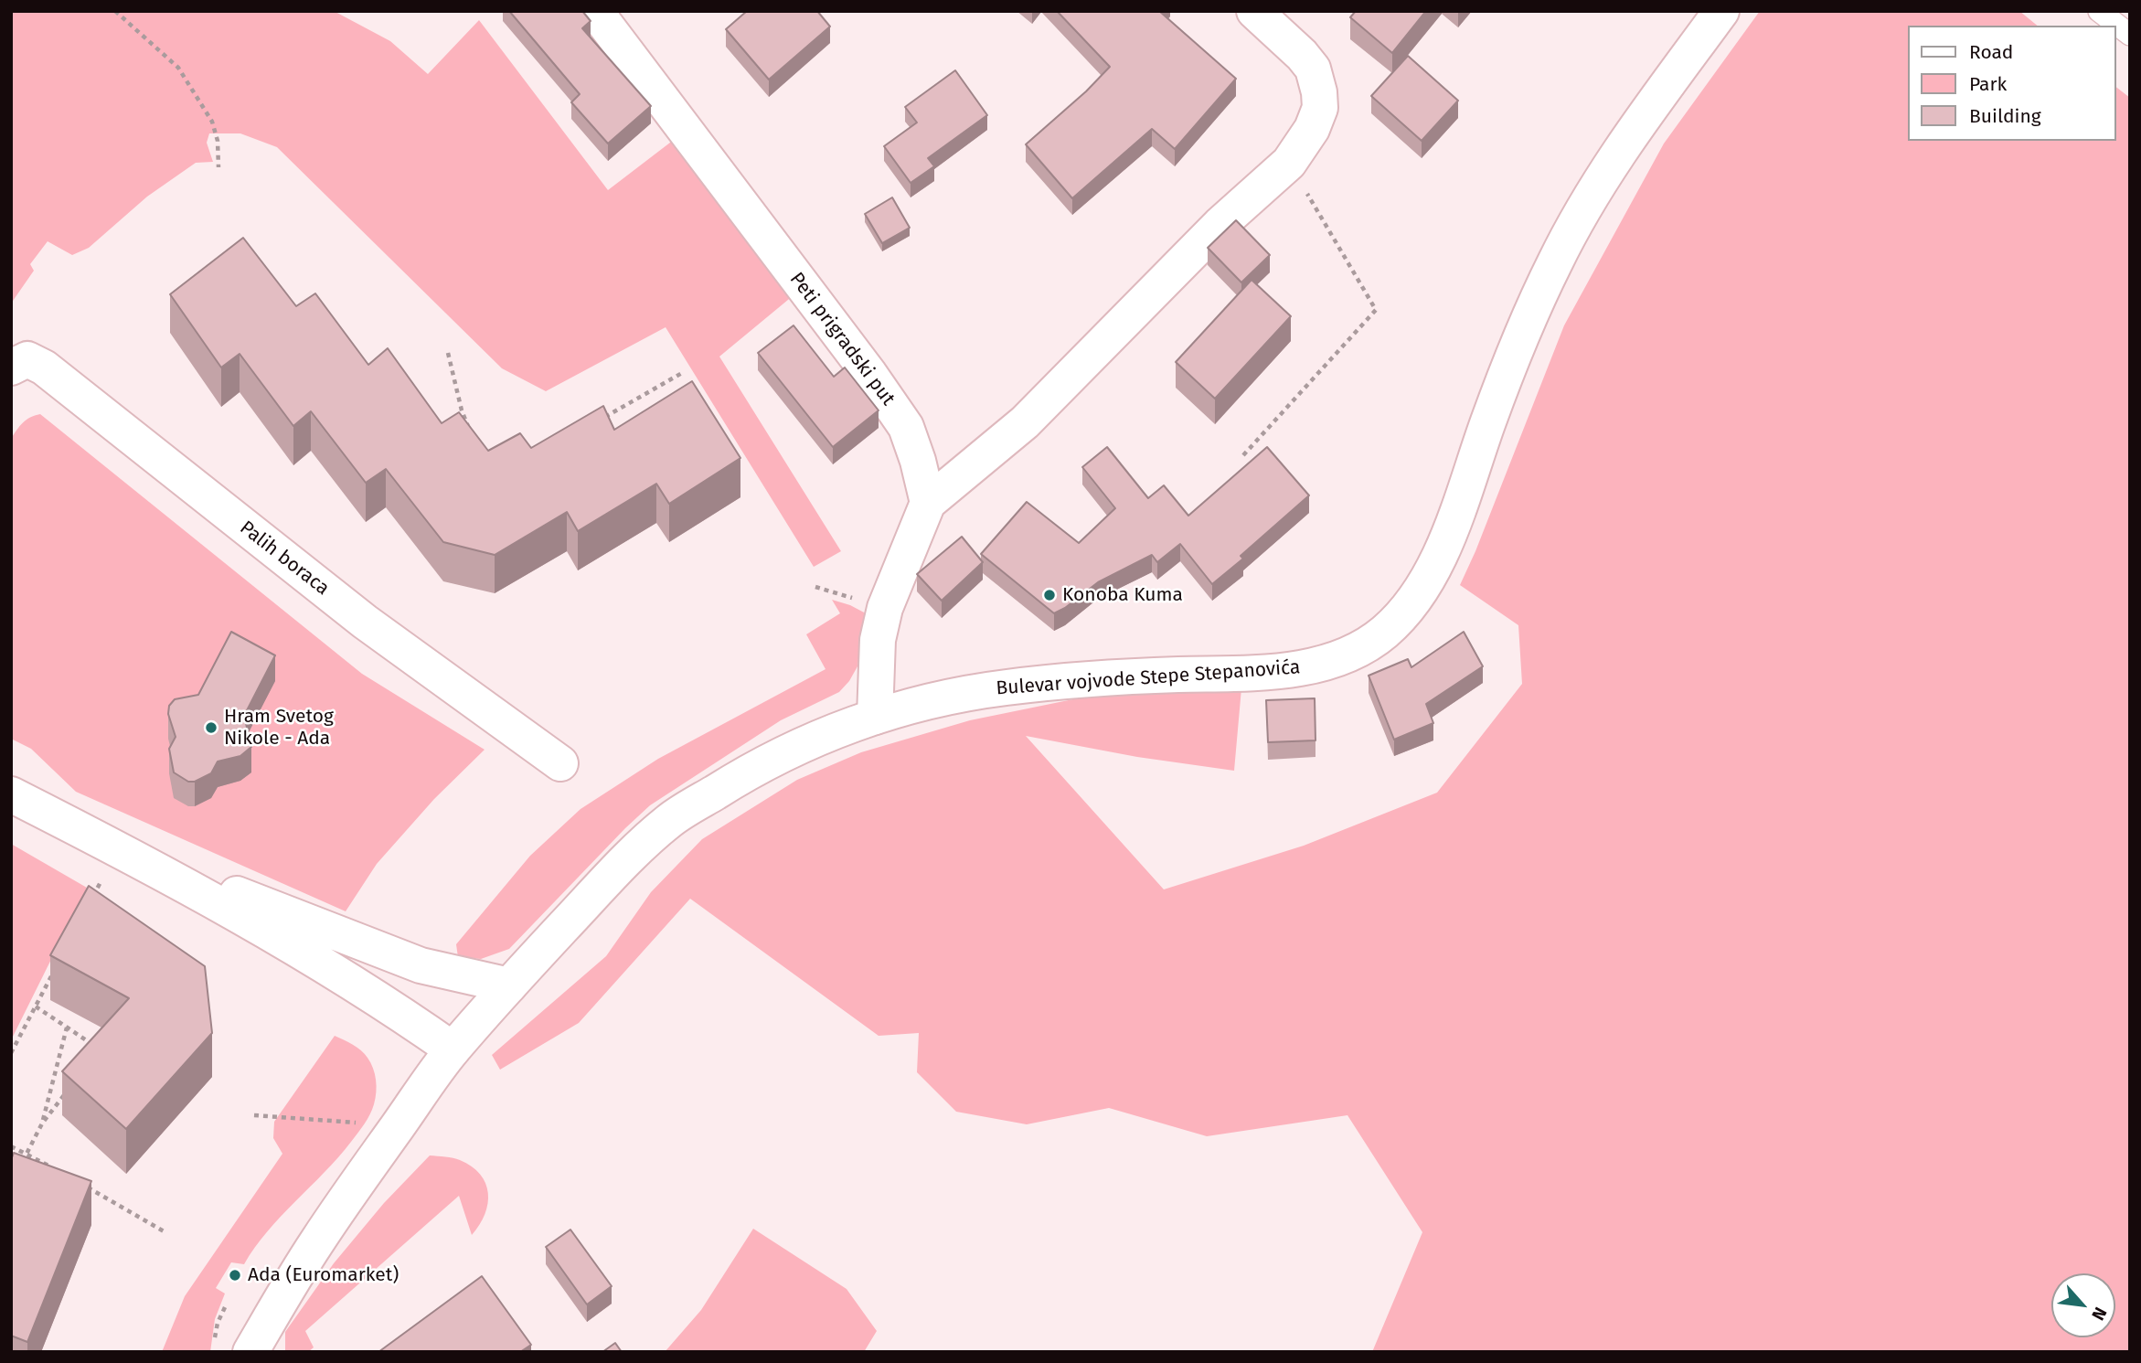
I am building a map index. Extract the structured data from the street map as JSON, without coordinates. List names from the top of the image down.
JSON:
{
  "streets": {
    "street": ["Peti prigradski put", "Palih boraca", "Bulevar vojvode Stepe Stepanovića"]
  },
  "places": ["Konoba Kuma", "Hram Svetog Nikole - Ada", "Ada (Euromarket)"],
  "legend": ["Road", "Park", "Building"],
  "north": "bottom right"
}
